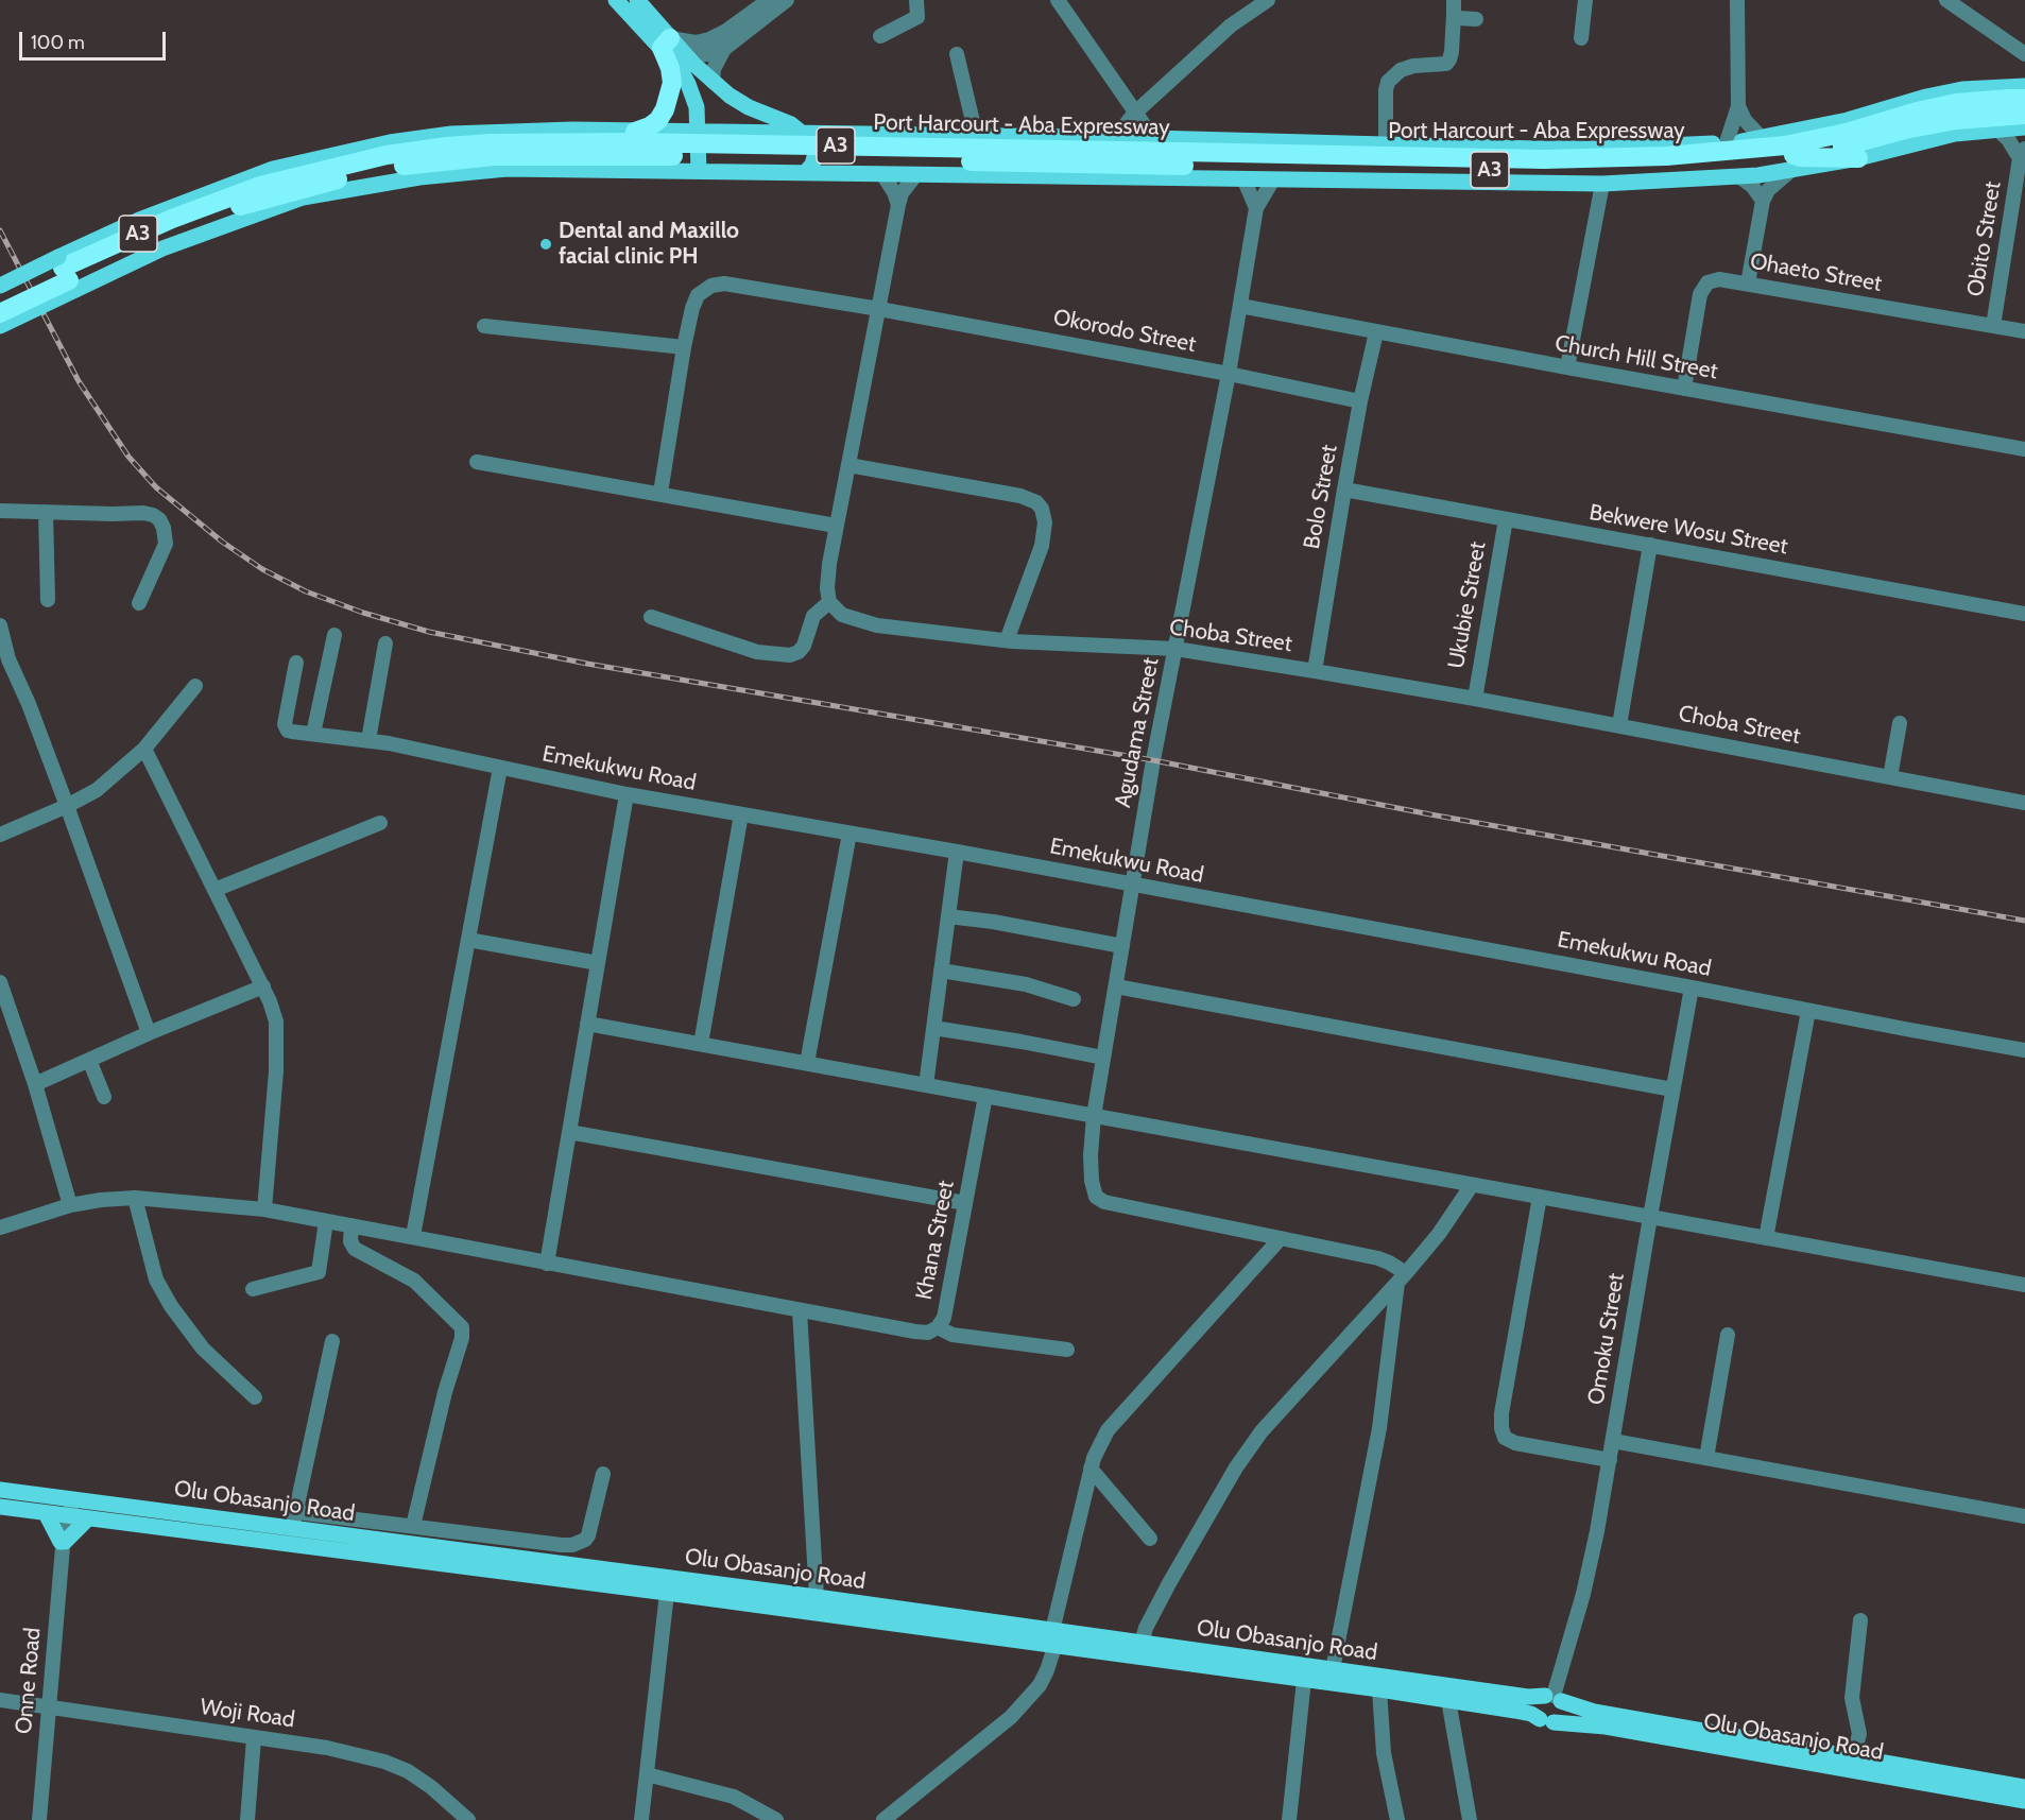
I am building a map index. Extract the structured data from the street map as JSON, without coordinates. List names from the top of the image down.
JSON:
{
  "streets": {
    "highway": ["Port Harcourt - Aba Expressway", "A3"],
    "main road": ["Olu Obasanjo Road"],
    "street": [
      "Obito Street",
      "Ohaeto Street",
      "Okorodo Street",
      "Church Hill Street",
      "Bolo Street",
      "Bekwere Wosu Street",
      "Ukubie Street",
      "Choba Street",
      "Agudama Street",
      "Emekukwu Road",
      "Khana Street",
      "Omoku Street",
      "Onne Road",
      "Woji Road"
    ]
  },
  "crossings": [
    ["Obito Street", "Ohaeto Street"],
    ["Ohaeto Street", "Church Hill Street"],
    ["Okorodo Street", "Bolo Street"],
    ["Okorodo Street", "Agudama Street"],
    ["Church Hill Street", "Bolo Street"],
    ["Church Hill Street", "Agudama Street"],
    ["Bolo Street", "Bekwere Wosu Street"],
    ["Bolo Street", "Choba Street"],
    ["Bekwere Wosu Street", "Ukubie Street"],
    ["Ukubie Street", "Choba Street"],
    ["Choba Street", "Agudama Street"],
    ["Agudama Street", "Emekukwu Road"],
    ["Emekukwu Road", "Omoku Street"],
    ["Omoku Street", "Olu Obasanjo Road"],
    ["Olu Obasanjo Road", "Onne Road"],
    ["Onne Road", "Woji Road"]
  ],
  "places": ["Dental and Maxillo facial clinic PH"],
  "scale_bar": "100 m"
}
